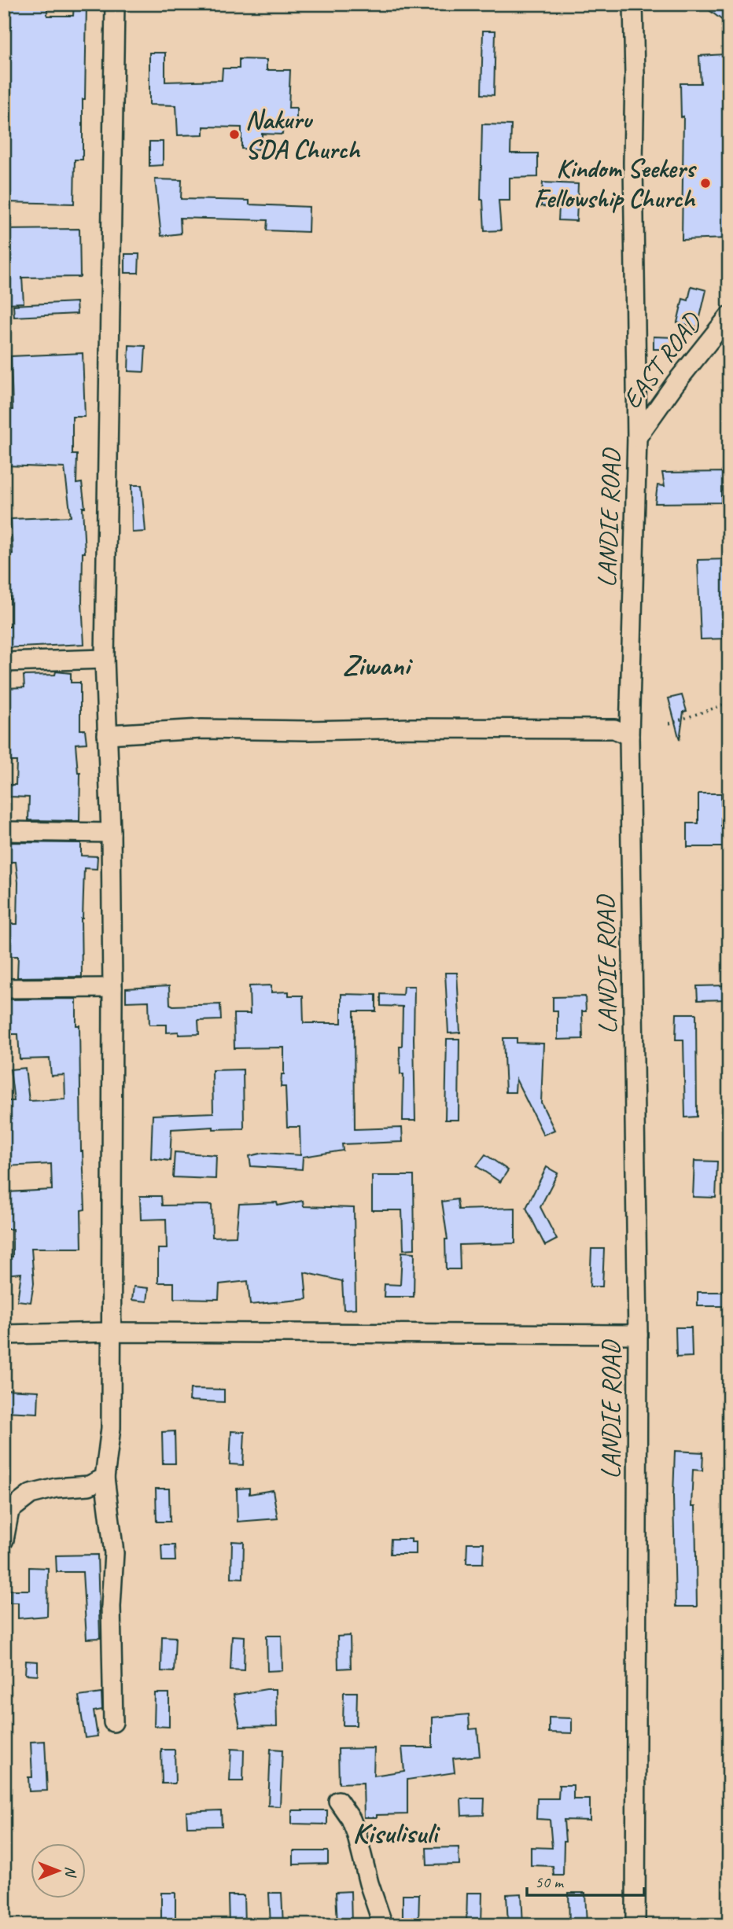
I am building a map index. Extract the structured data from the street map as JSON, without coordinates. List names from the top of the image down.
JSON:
{
  "streets": {
    "street": ["EAST ROAD", "LANDIE ROAD"]
  },
  "crossings": [
    ["EAST ROAD", "LANDIE ROAD"]
  ],
  "districts": ["Ziwani", "Kisulisuli"],
  "places": ["Nakuru SDA Church", "Kindom Seekers Fellowship Church"],
  "scale_bar": "50 m",
  "north": "right"
}
